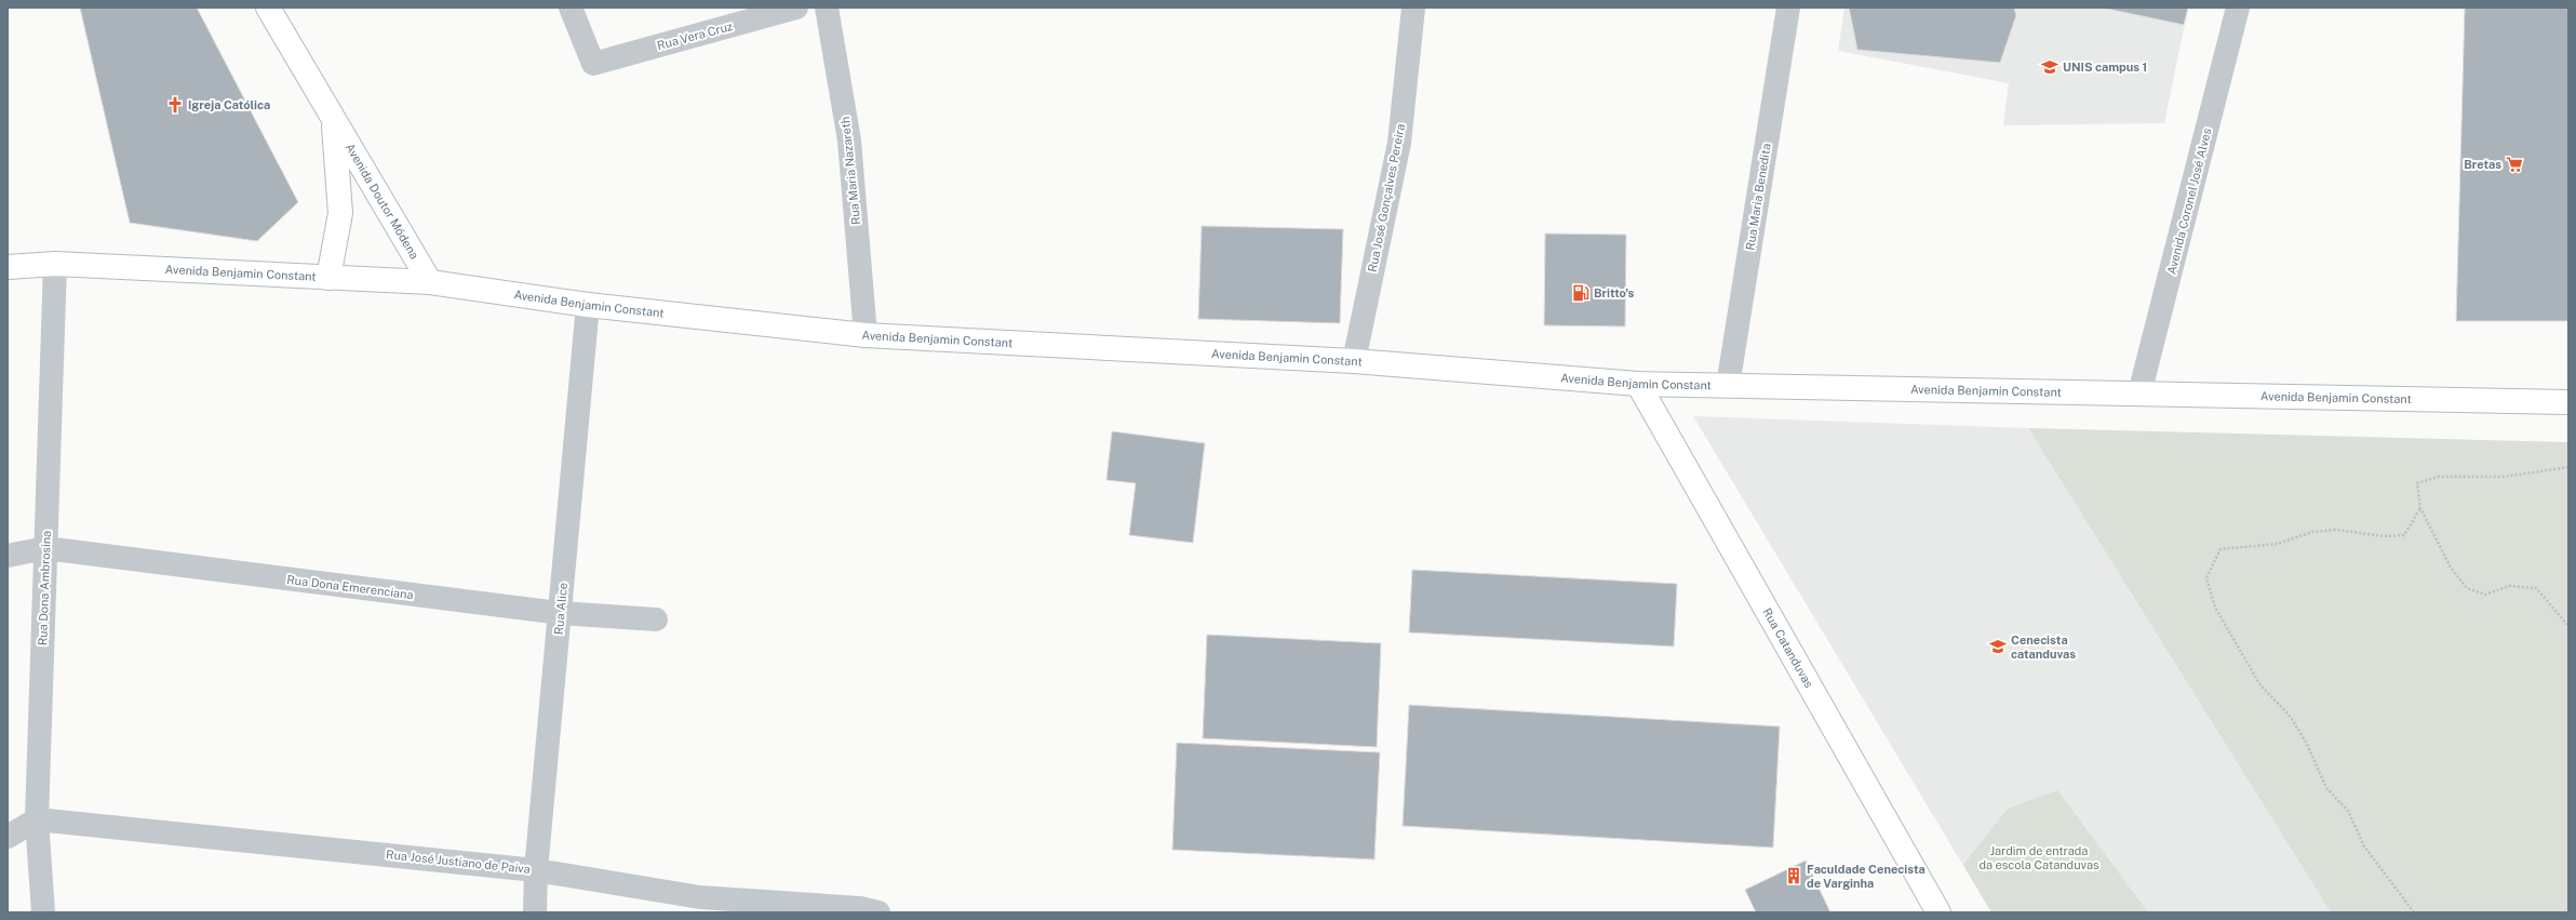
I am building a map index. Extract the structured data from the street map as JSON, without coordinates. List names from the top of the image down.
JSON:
{
  "streets": {
    "main road": ["Avenida Doutor Módena", "Avenida Benjamin Constant", "Rua Catanduvas"],
    "street": [
      "Rua Vera Cruz",
      "Rua Maria Nazareth",
      "Rua Maria Benedita",
      "Rua José Gonçalves Pereira",
      "Avenida Coronel José Alves",
      "Rua Dona Emerenciana",
      "Rua Dona Ambrosina",
      "Rua Alice",
      "Rua José Justiano de Paiva"
    ]
  },
  "crossings": [
    ["Rua Maria Nazareth", "Avenida Benjamin Constant"],
    ["Rua Maria Benedita", "Avenida Benjamin Constant"],
    ["Rua José Gonçalves Pereira", "Avenida Benjamin Constant"],
    ["Avenida Coronel José Alves", "Avenida Benjamin Constant"],
    ["Avenida Doutor Módena", "Avenida Benjamin Constant"],
    ["Avenida Benjamin Constant", "Rua Dona Ambrosina"],
    ["Avenida Benjamin Constant", "Rua Alice"],
    ["Avenida Benjamin Constant", "Rua Catanduvas"],
    ["Rua Dona Emerenciana", "Rua Dona Ambrosina"],
    ["Rua Dona Emerenciana", "Rua Alice"],
    ["Rua Dona Ambrosina", "Rua José Justiano de Paiva"],
    ["Rua Alice", "Rua José Justiano de Paiva"]
  ],
  "parks": ["Jardim de entrada da escola Catanduvas"],
  "places": {
    "school or university": ["UNIS campus 1", "Cenecista catanduvas"],
    "church": ["Igreja Católica"],
    "supermarket": ["Bretas"],
    "fuel station": ["Britto's"],
    "building": ["Faculdade Cenecista de Varginha"]
  }
}
